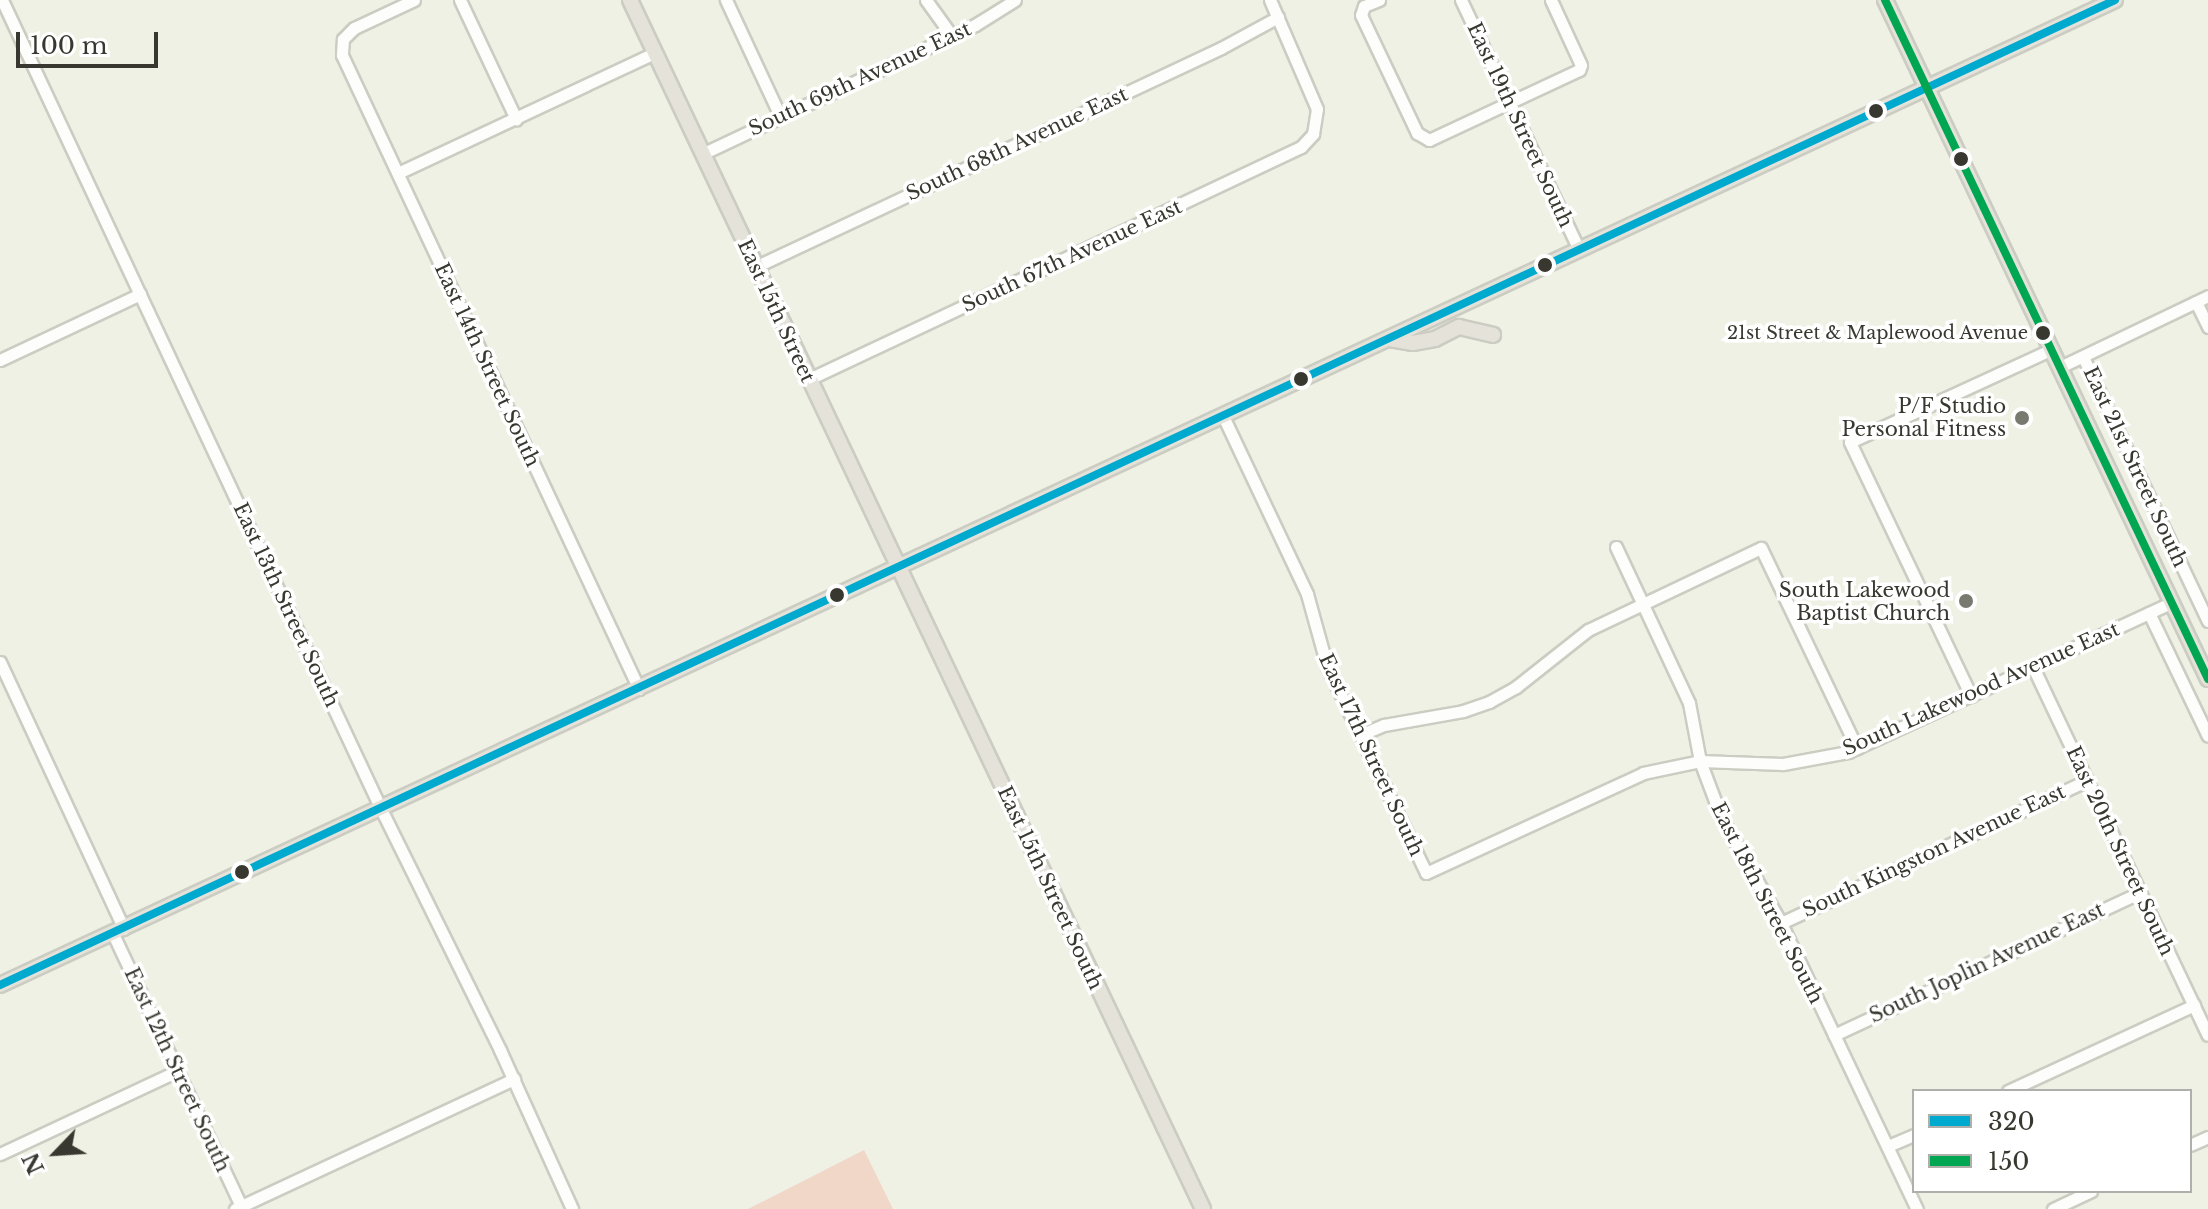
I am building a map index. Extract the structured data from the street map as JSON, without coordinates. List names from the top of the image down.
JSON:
{
  "streets": {
    "main road": ["East 15th Street", "East 21st Street South", "East 15th Street South"],
    "street": [
      "South 69th Avenue East",
      "East 19th Street South",
      "South 68th Avenue East",
      "South 67th Avenue East",
      "East 14th Street South",
      "East 13th Street South",
      "South Lakewood Avenue East",
      "East 17th Street South",
      "South Kingston Avenue East",
      "East 20th Street South",
      "East 18th Street South",
      "South Joplin Avenue East",
      "East 12th Street South"
    ]
  },
  "crossings": [
    ["South 69th Avenue East", "East 15th Street"],
    ["South 68th Avenue East", "South 67th Avenue East"],
    ["South 68th Avenue East", "East 15th Street"],
    ["South 67th Avenue East", "East 15th Street"],
    ["East 15th Street", "East 15th Street South"],
    ["East 21st Street South", "South Lakewood Avenue East"],
    ["South Lakewood Avenue East", "East 17th Street South"],
    ["South Lakewood Avenue East", "East 20th Street South"],
    ["South Lakewood Avenue East", "East 18th Street South"],
    ["South Kingston Avenue East", "East 20th Street South"],
    ["South Kingston Avenue East", "East 18th Street South"],
    ["East 20th Street South", "South Joplin Avenue East"],
    ["East 18th Street South", "South Joplin Avenue East"]
  ],
  "places": ["21st Street & Maplewood Avenue", "P/F Studio Personal Fitness", "South Lakewood Baptist Church"],
  "lines": ["transit line 320", "transit line 150"],
  "legend": ["320", "150"],
  "scale_bar": "100 m",
  "north": "bottom left"
}
